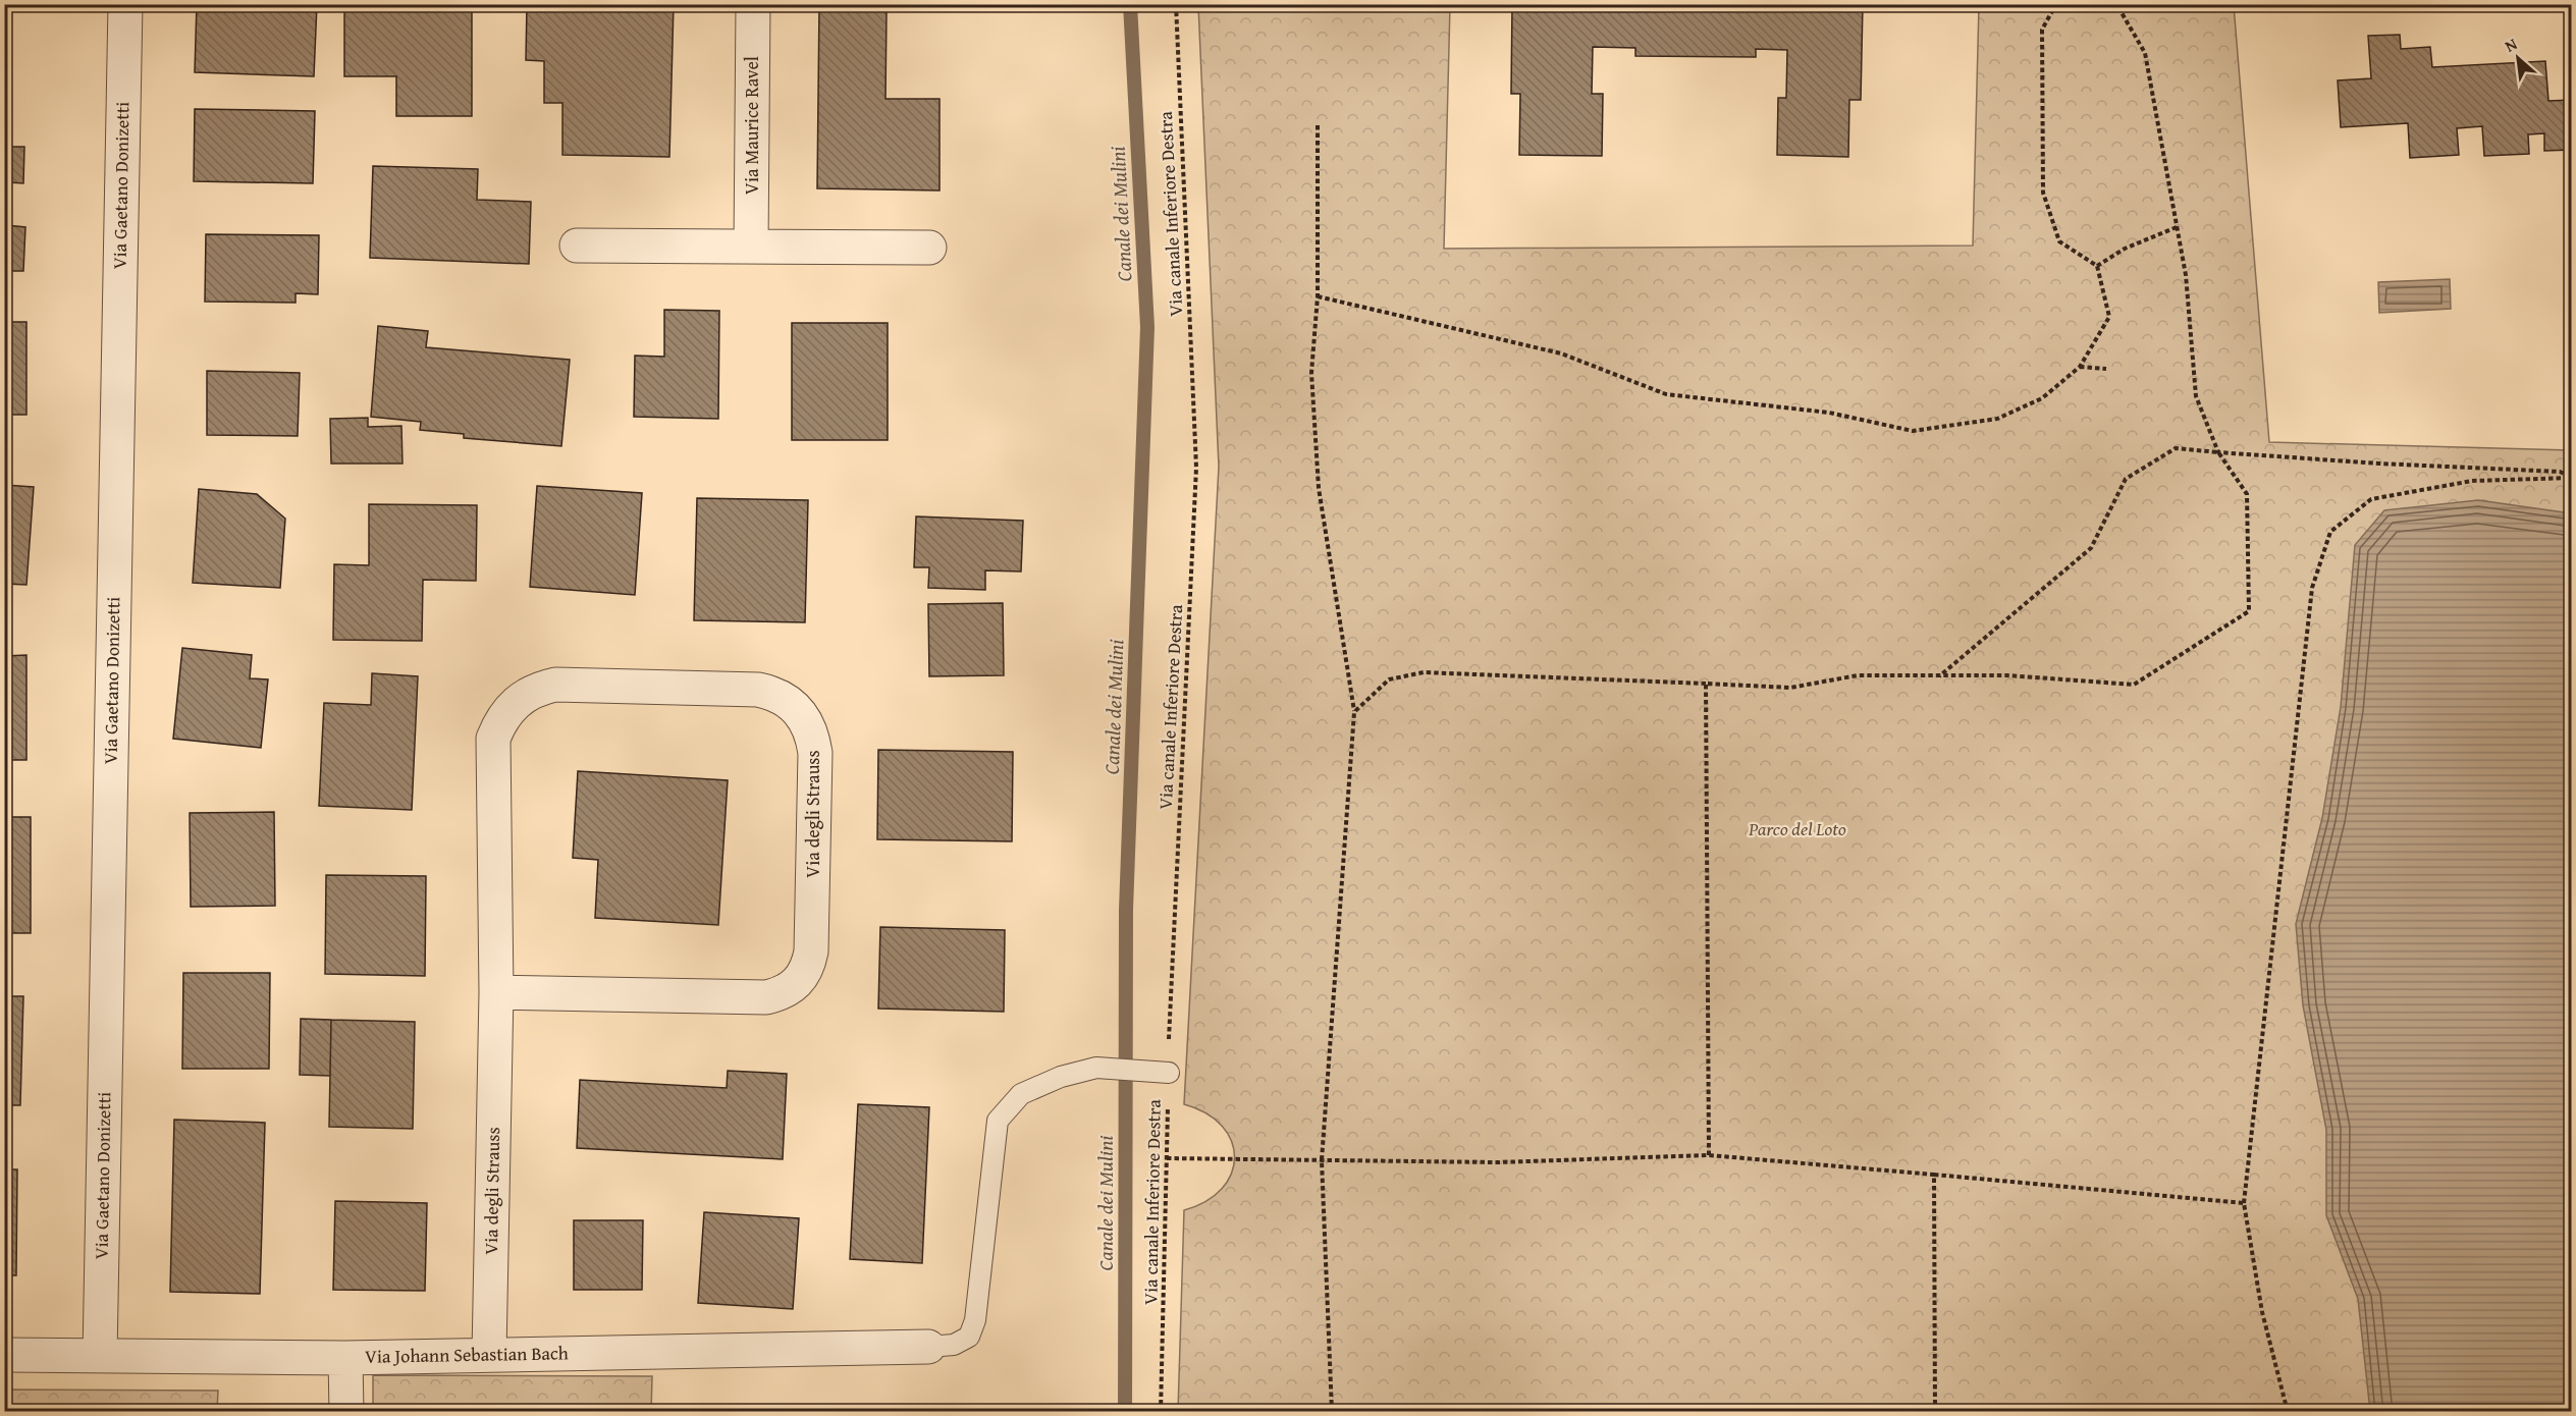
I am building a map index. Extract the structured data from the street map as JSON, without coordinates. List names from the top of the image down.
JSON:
{
  "streets": {
    "street": [
      "Via Maurice Ravel",
      "Via Gaetano Donizetti",
      "Via degli Strauss",
      "Via Johann Sebastian Bach"
    ],
    "path": ["Via canale Inferiore Destra"]
  },
  "crossings": [
    ["Via Gaetano Donizetti", "Via Johann Sebastian Bach"],
    ["Via degli Strauss", "Via Johann Sebastian Bach"]
  ],
  "water": ["Canale dei Mulini"],
  "parks": ["Parco del Loto"],
  "north": "top left"
}
